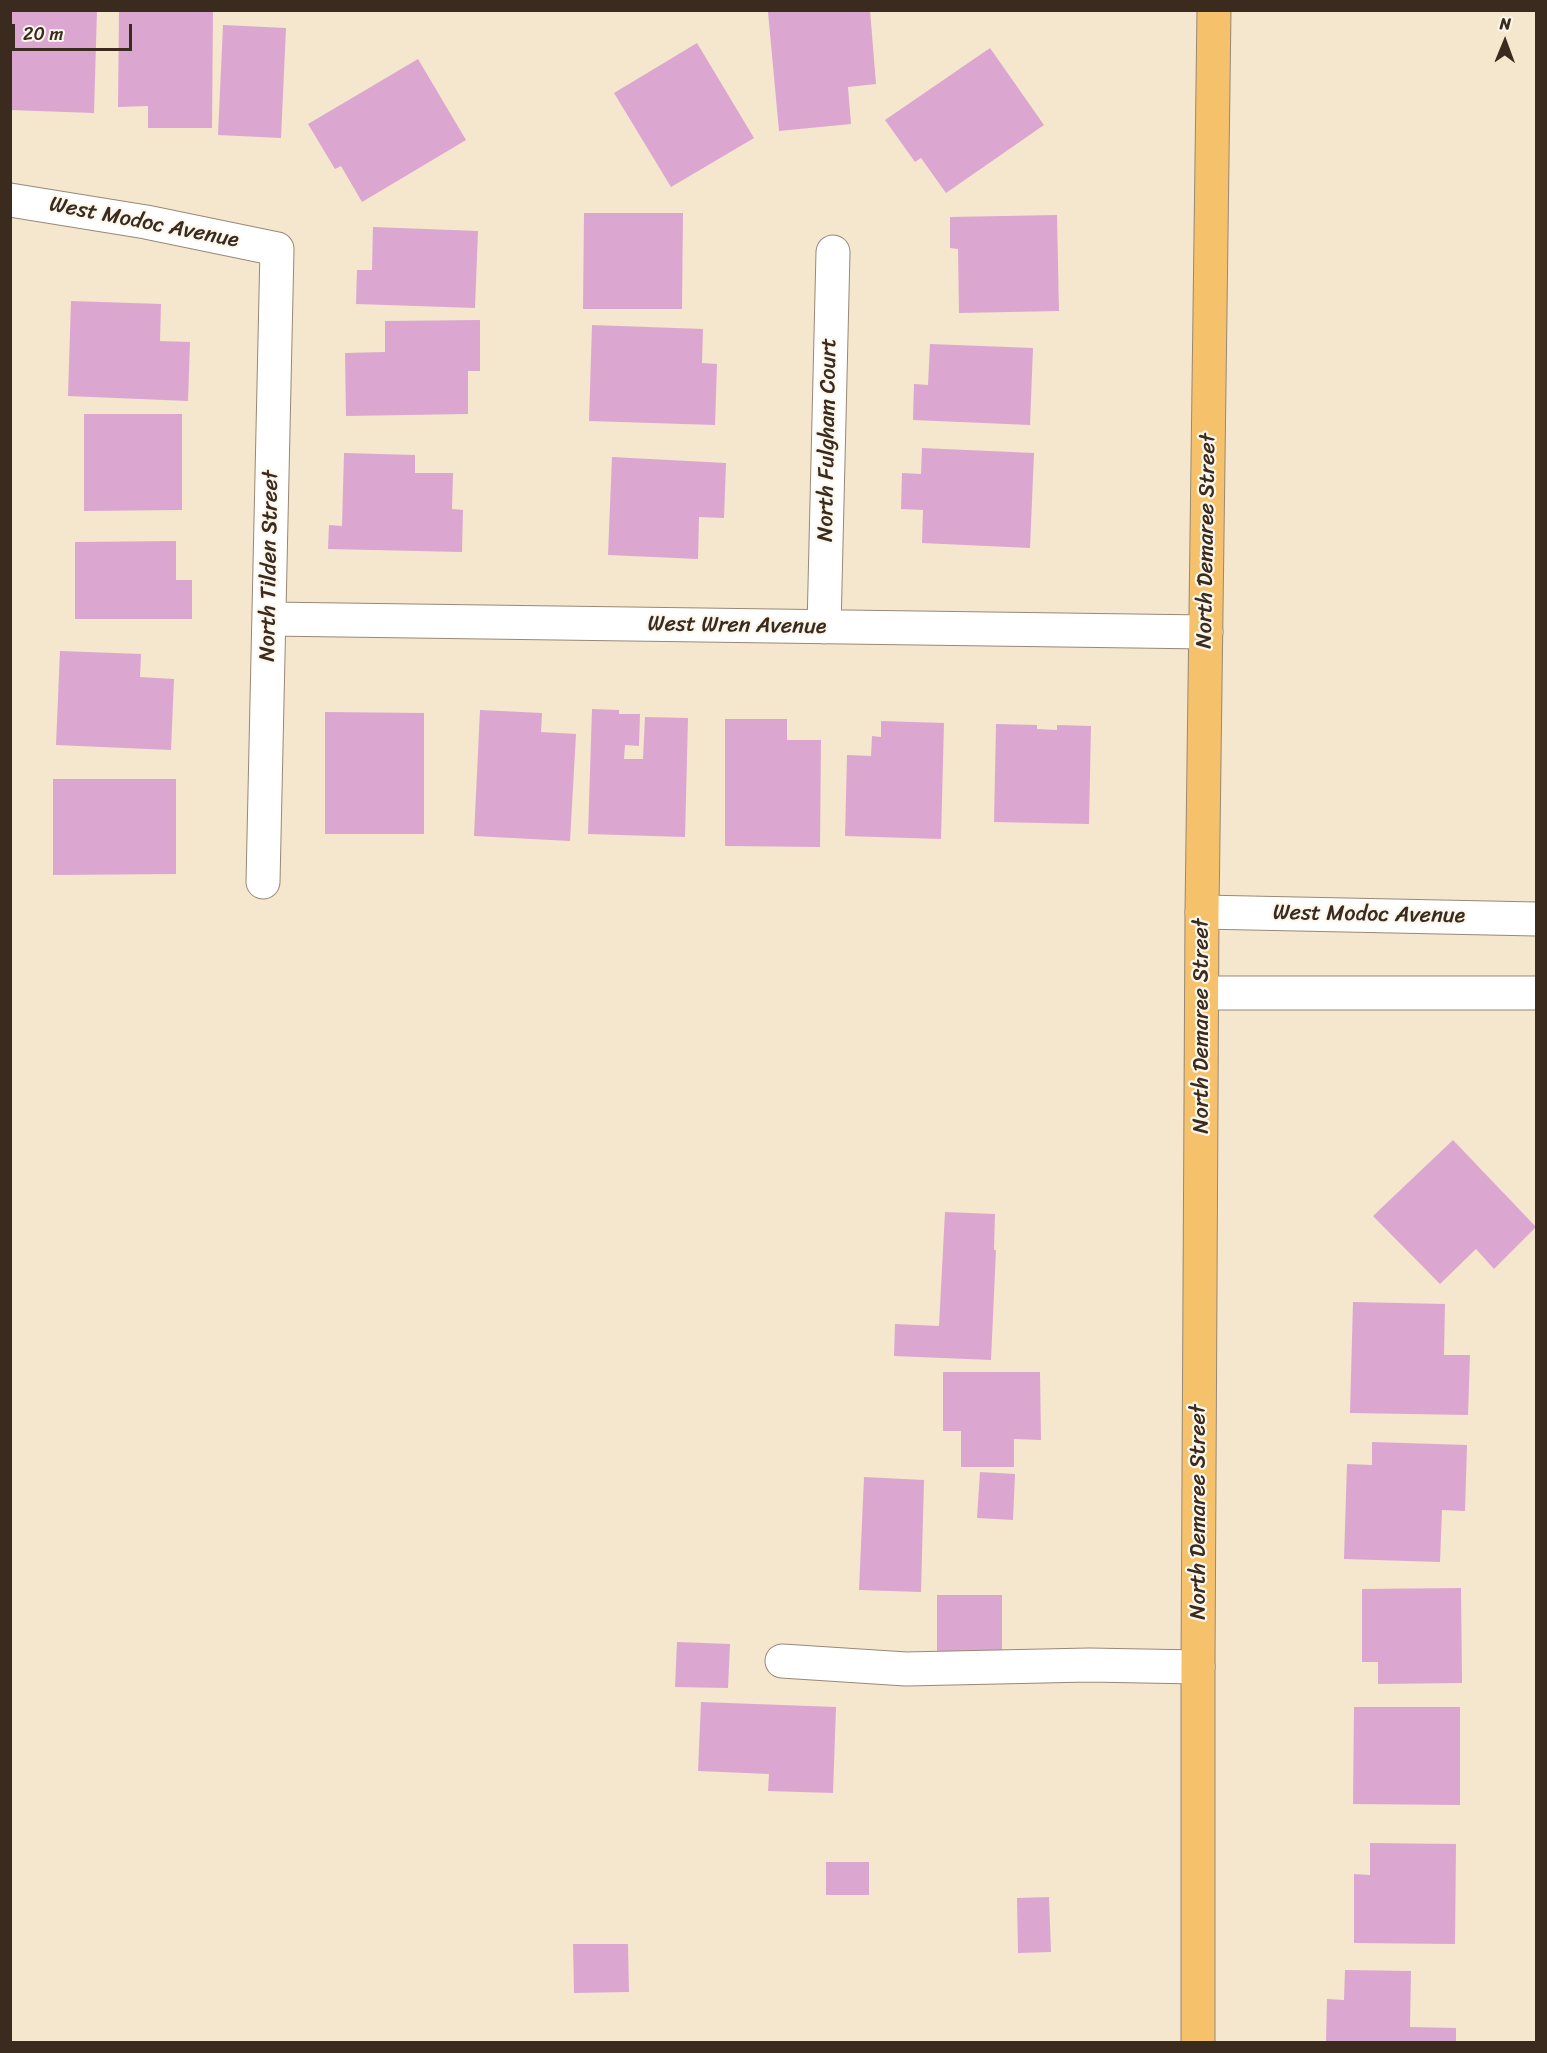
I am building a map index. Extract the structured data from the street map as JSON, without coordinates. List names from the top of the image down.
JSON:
{
  "streets": {
    "main road": ["North Demaree Street"],
    "street": [
      "West Modoc Avenue",
      "North Fulgham Court",
      "North Tilden Street",
      "West Wren Avenue"
    ]
  },
  "crossings": [
    ["West Modoc Avenue", "North Demaree Street"],
    ["West Modoc Avenue", "North Tilden Street"],
    ["North Fulgham Court", "West Wren Avenue"],
    ["North Demaree Street", "West Wren Avenue"],
    ["North Tilden Street", "West Wren Avenue"]
  ],
  "scale_bar": "20 m",
  "north": "top"
}
